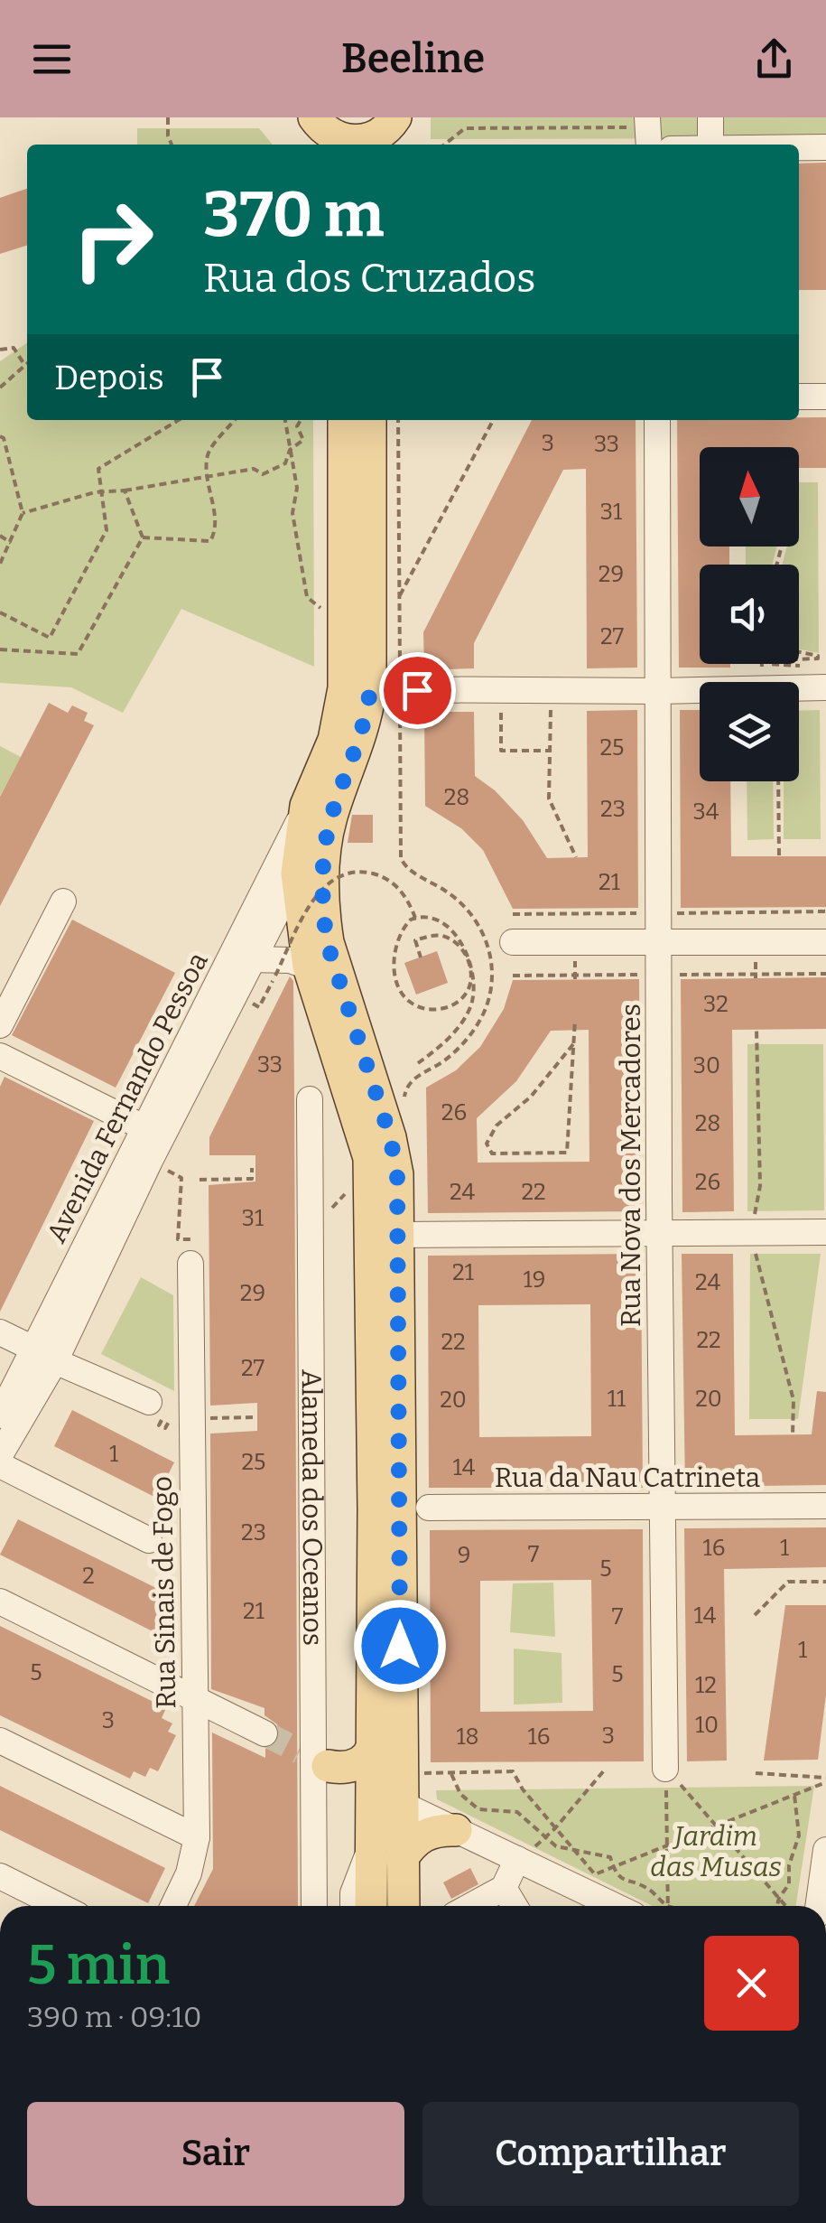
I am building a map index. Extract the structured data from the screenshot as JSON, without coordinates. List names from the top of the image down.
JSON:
{
  "streets": {
    "street": [
      "Avenida Fernando Pessoa",
      "Rua Nova dos Mercadores",
      "Rua da Nau Catrineta",
      "Alameda dos Oceanos",
      "Rua Sinais de Fogo"
    ]
  },
  "crossings": [
    ["Rua Nova dos Mercadores", "Rua da Nau Catrineta"]
  ],
  "parks": ["Jardim das Musas"],
  "house_numbers": [
    "3",
    "33",
    "31",
    "29",
    "27",
    "25",
    "28",
    "23",
    "34",
    "21",
    "32",
    "33",
    "30",
    "26",
    "28",
    "26",
    "24",
    "22",
    "31",
    "21",
    "19",
    "24",
    "29",
    "22",
    "22",
    "27",
    "11",
    "20",
    "20",
    "1",
    "25",
    "14",
    "23",
    "16",
    "1",
    "7",
    "9",
    "5",
    "2",
    "21",
    "14",
    "7",
    "1",
    "5",
    "5",
    "12",
    "3",
    "10",
    "3",
    "18",
    "16"
  ],
  "north": "top",
  "page": {
    "header": "Beeline",
    "turn": ["370 m", "Rua dos Cruzados"],
    "then": "Depois",
    "heading": ["5 min", "390 m · 09:10"],
    "buttons": ["Sair", "Compartilhar"]
  }
}
